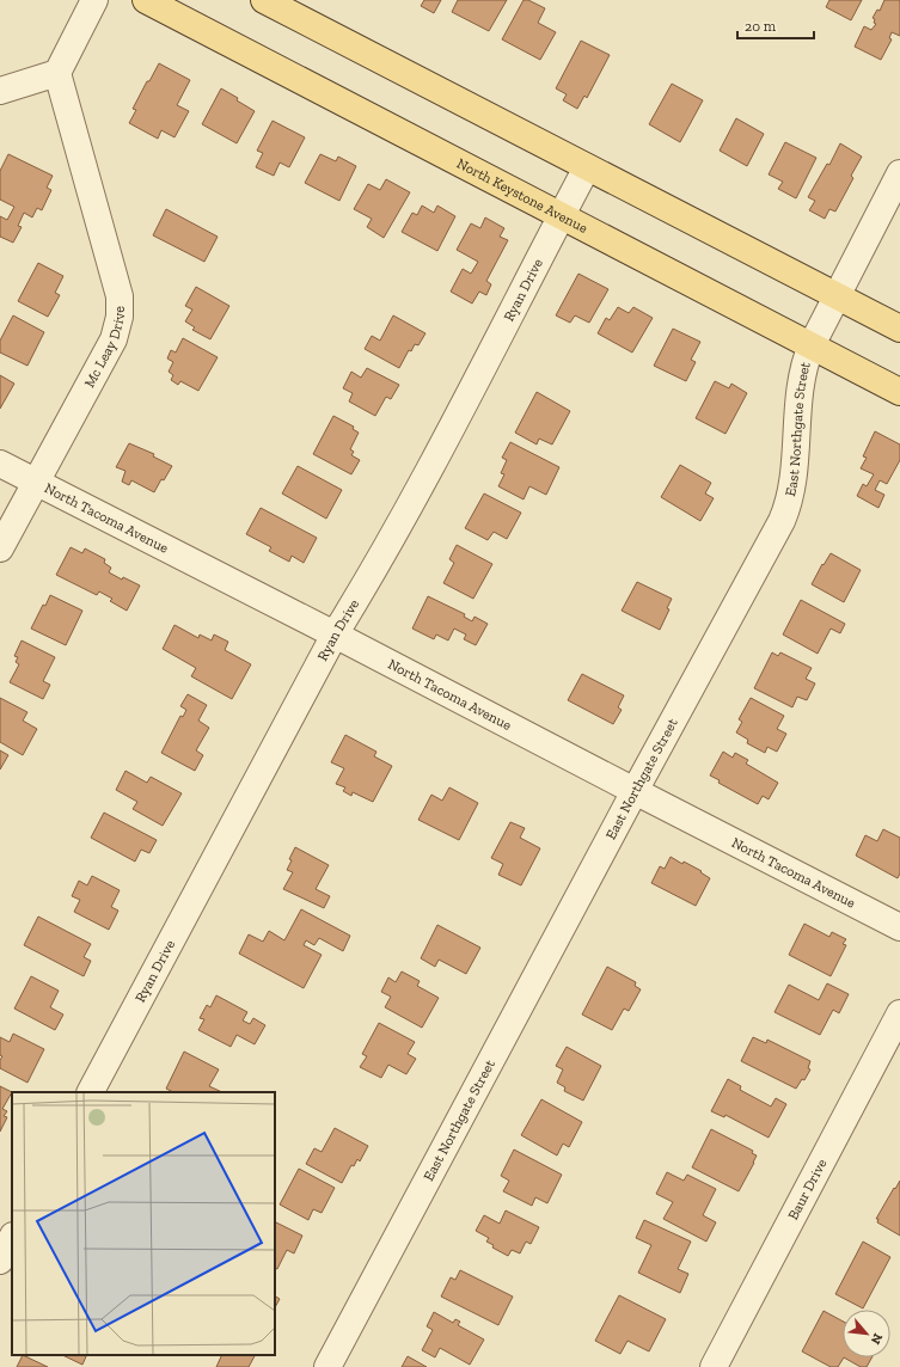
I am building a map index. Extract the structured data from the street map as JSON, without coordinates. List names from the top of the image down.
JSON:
{
  "streets": {
    "main road": ["North Keystone Avenue"],
    "street": [
      "Ryan Drive",
      "Mc Leay Drive",
      "East Northgate Street",
      "North Tacoma Avenue",
      "Baur Drive"
    ]
  },
  "crossings": [
    ["North Keystone Avenue", "Ryan Drive"],
    ["North Keystone Avenue", "East Northgate Street"],
    ["Ryan Drive", "North Tacoma Avenue"],
    ["Mc Leay Drive", "North Tacoma Avenue"],
    ["East Northgate Street", "North Tacoma Avenue"]
  ],
  "scale_bar": "20 m",
  "north": "bottom right"
}
